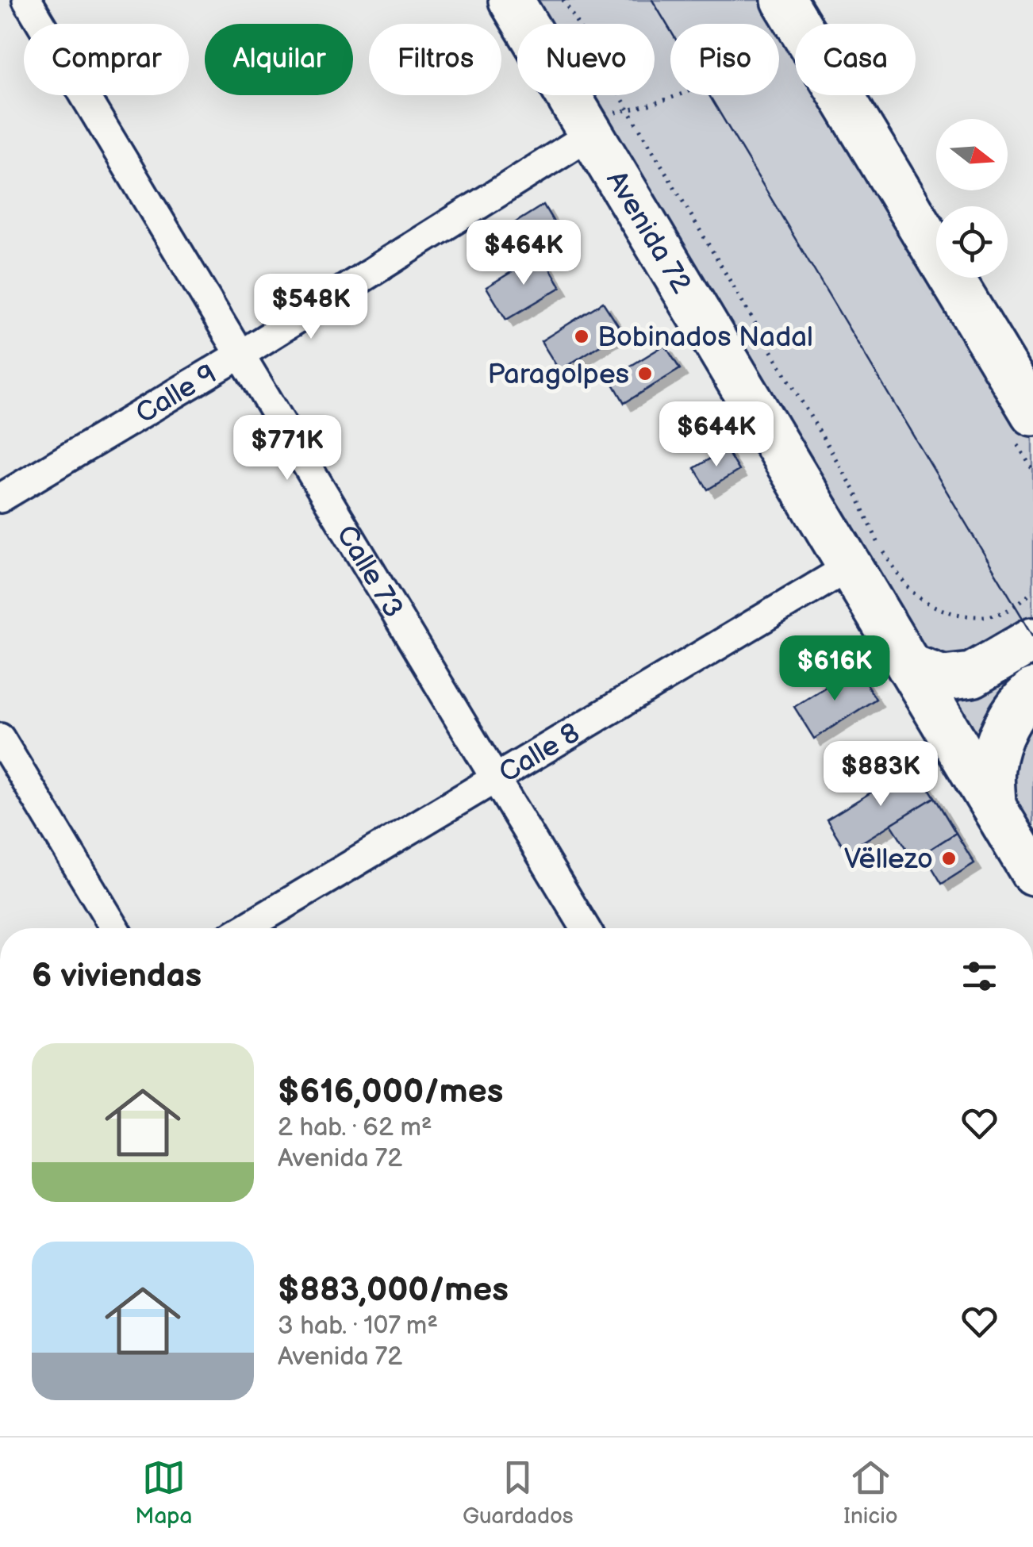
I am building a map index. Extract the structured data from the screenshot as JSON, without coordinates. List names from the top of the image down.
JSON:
{
  "streets": {
    "highway": ["Avenida 72"],
    "street": ["Calle 9", "Calle 73", "Calle 8"]
  },
  "crossings": [
    ["Avenida 72", "Calle 9"],
    ["Avenida 72", "Calle 8"],
    ["Calle 9", "Calle 73"],
    ["Calle 73", "Calle 8"]
  ],
  "places": ["Bobinados Nadal", "Paragolpes", "Vëllezo"],
  "north": "right",
  "page": {
    "chip": [
      "Comprar",
      "Alquilar",
      "Filtros",
      "Nuevo",
      "Piso",
      "Casa"
    ],
    "price": [
      "$464K",
      "$548K",
      "$644K",
      "$771K",
      "$616K",
      "$883K"
    ],
    "heading": "6 viviendas",
    "list": [
      {
        "name": "$616,000/mes",
        "note": "2 hab. · 62 m² · Avenida 72"
      },
      {
        "name": "$883,000/mes",
        "note": "3 hab. · 107 m² · Avenida 72"
      }
    ],
    "tabs": ["Mapa", "Guardados", "Inicio"]
  }
}
